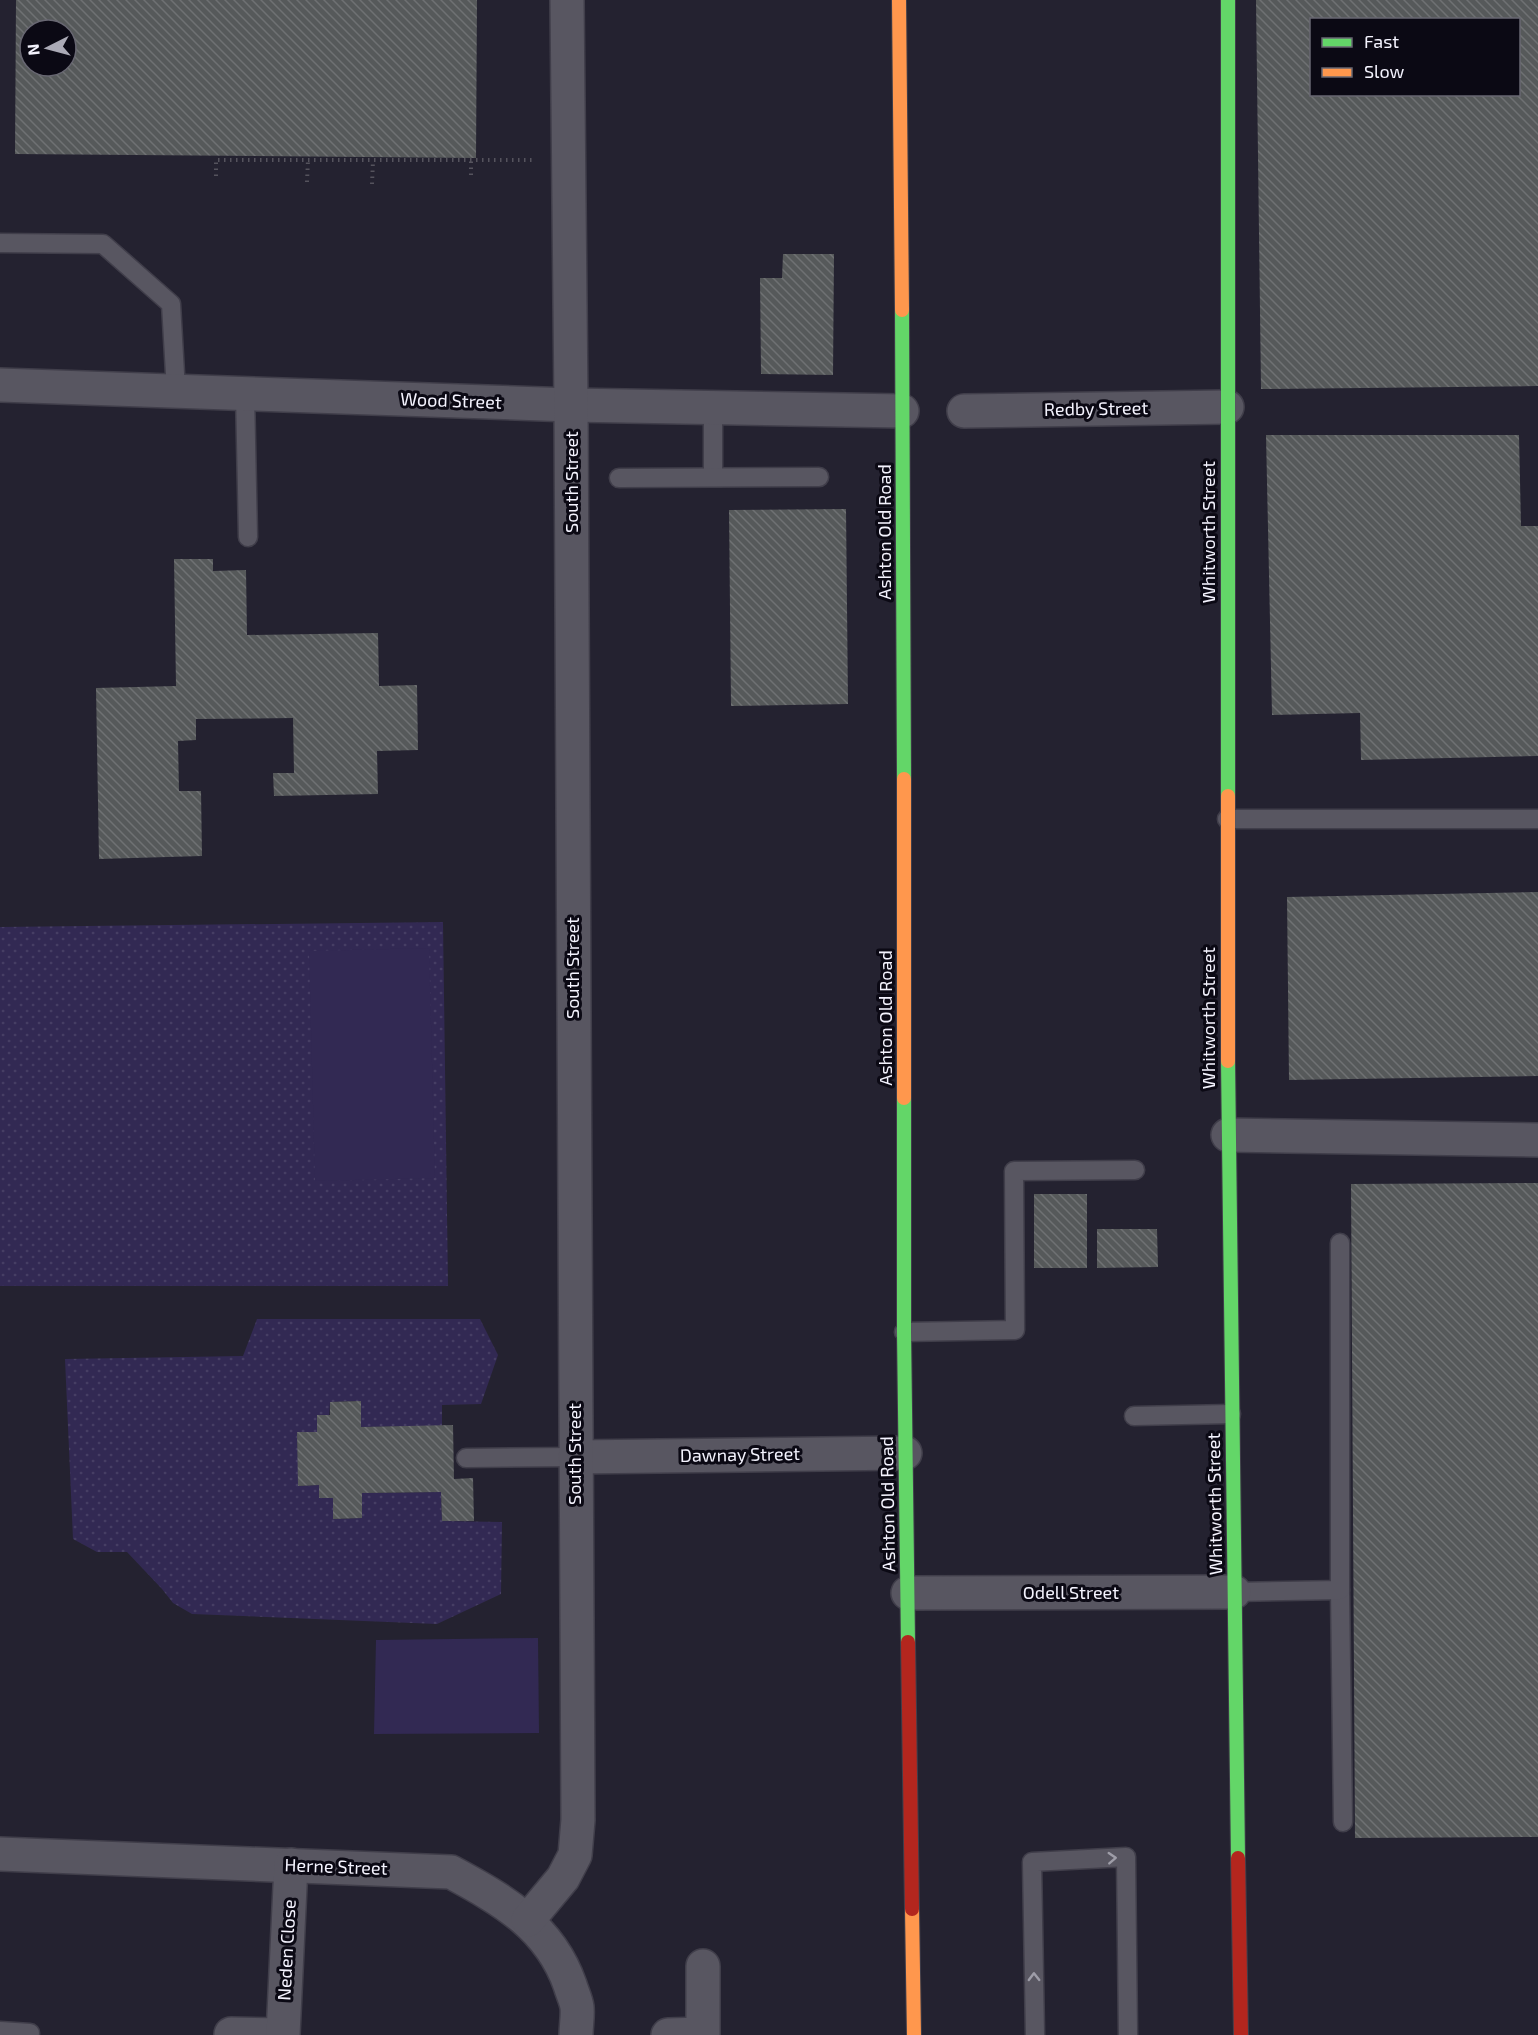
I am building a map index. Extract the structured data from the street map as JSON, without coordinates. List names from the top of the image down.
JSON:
{
  "streets": {
    "main road": ["Ashton Old Road", "Whitworth Street"],
    "street": [
      "Wood Street",
      "Redby Street",
      "South Street",
      "Dawnay Street",
      "Odell Street",
      "Herne Street",
      "Neden Close"
    ]
  },
  "crossings": [
    ["Wood Street", "South Street"],
    ["Wood Street", "Ashton Old Road"],
    ["Redby Street", "Whitworth Street"],
    ["South Street", "Dawnay Street"],
    ["South Street", "Herne Street"],
    ["Ashton Old Road", "Dawnay Street"],
    ["Ashton Old Road", "Odell Street"],
    ["Whitworth Street", "Odell Street"],
    ["Herne Street", "Neden Close"]
  ],
  "legend": ["Fast", "Slow"],
  "north": "left"
}
